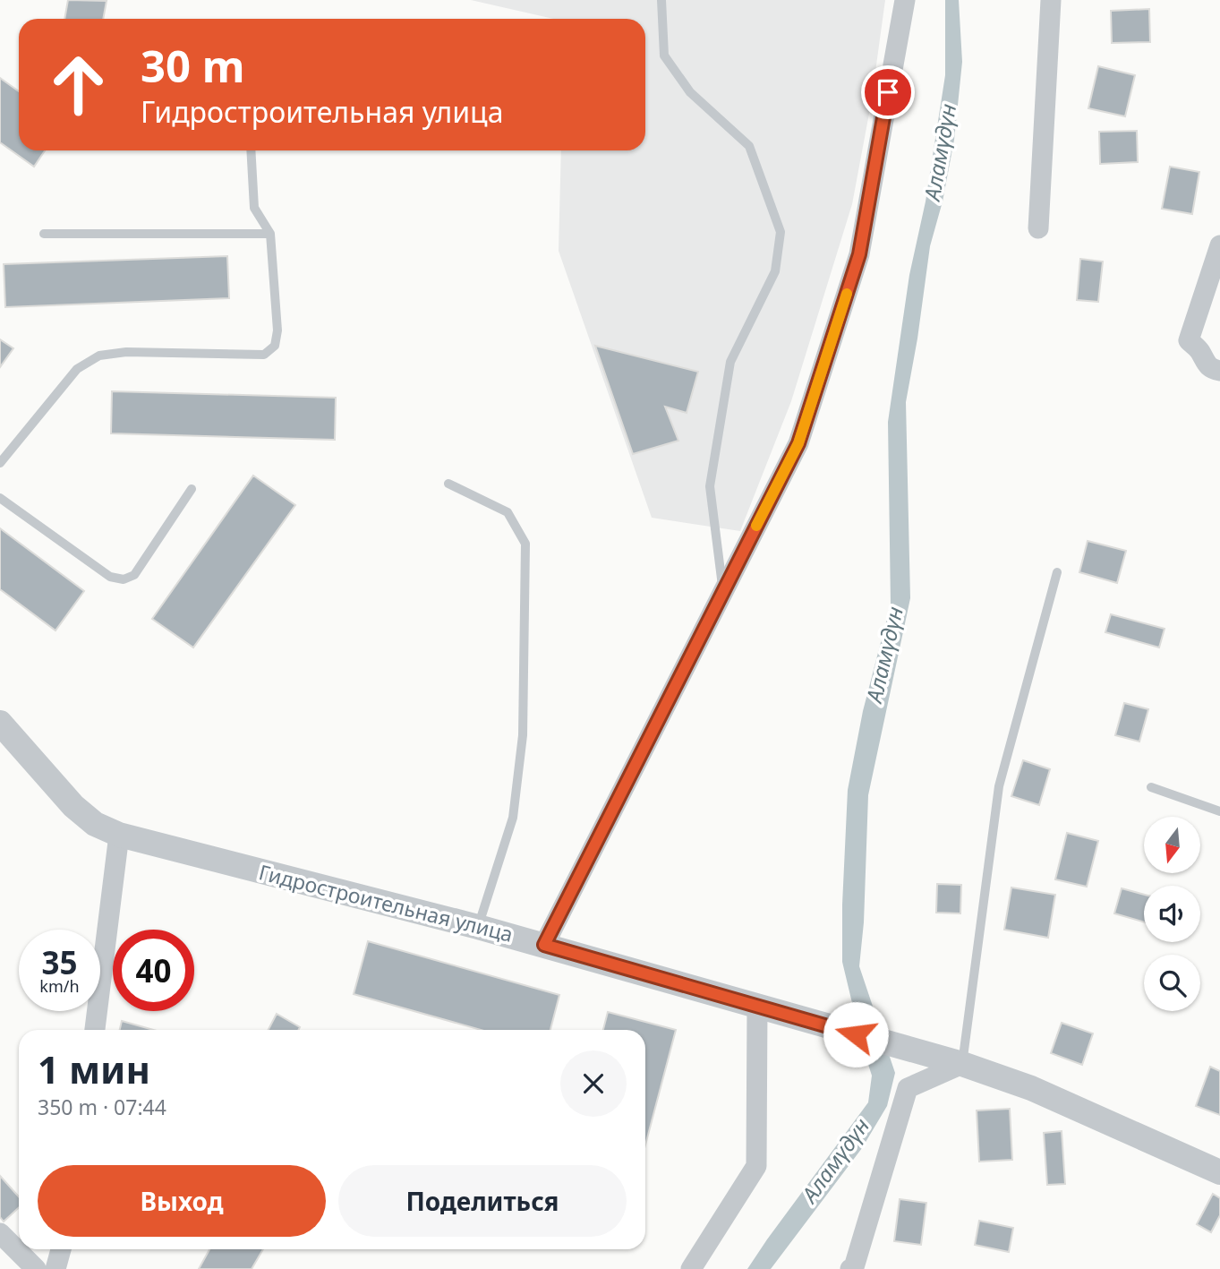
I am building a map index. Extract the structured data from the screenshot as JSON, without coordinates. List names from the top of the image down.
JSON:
{
  "streets": {
    "street": ["Гидростроительная улица"]
  },
  "water": ["Аламүдүн"],
  "north": "bottom",
  "page": {
    "turn": ["30 m", "Гидростроительная улица"],
    "speed": "35 km/h",
    "limit": "40",
    "heading": ["1 мин", "350 m · 07:44"],
    "buttons": ["Выход", "Поделиться"]
  }
}
